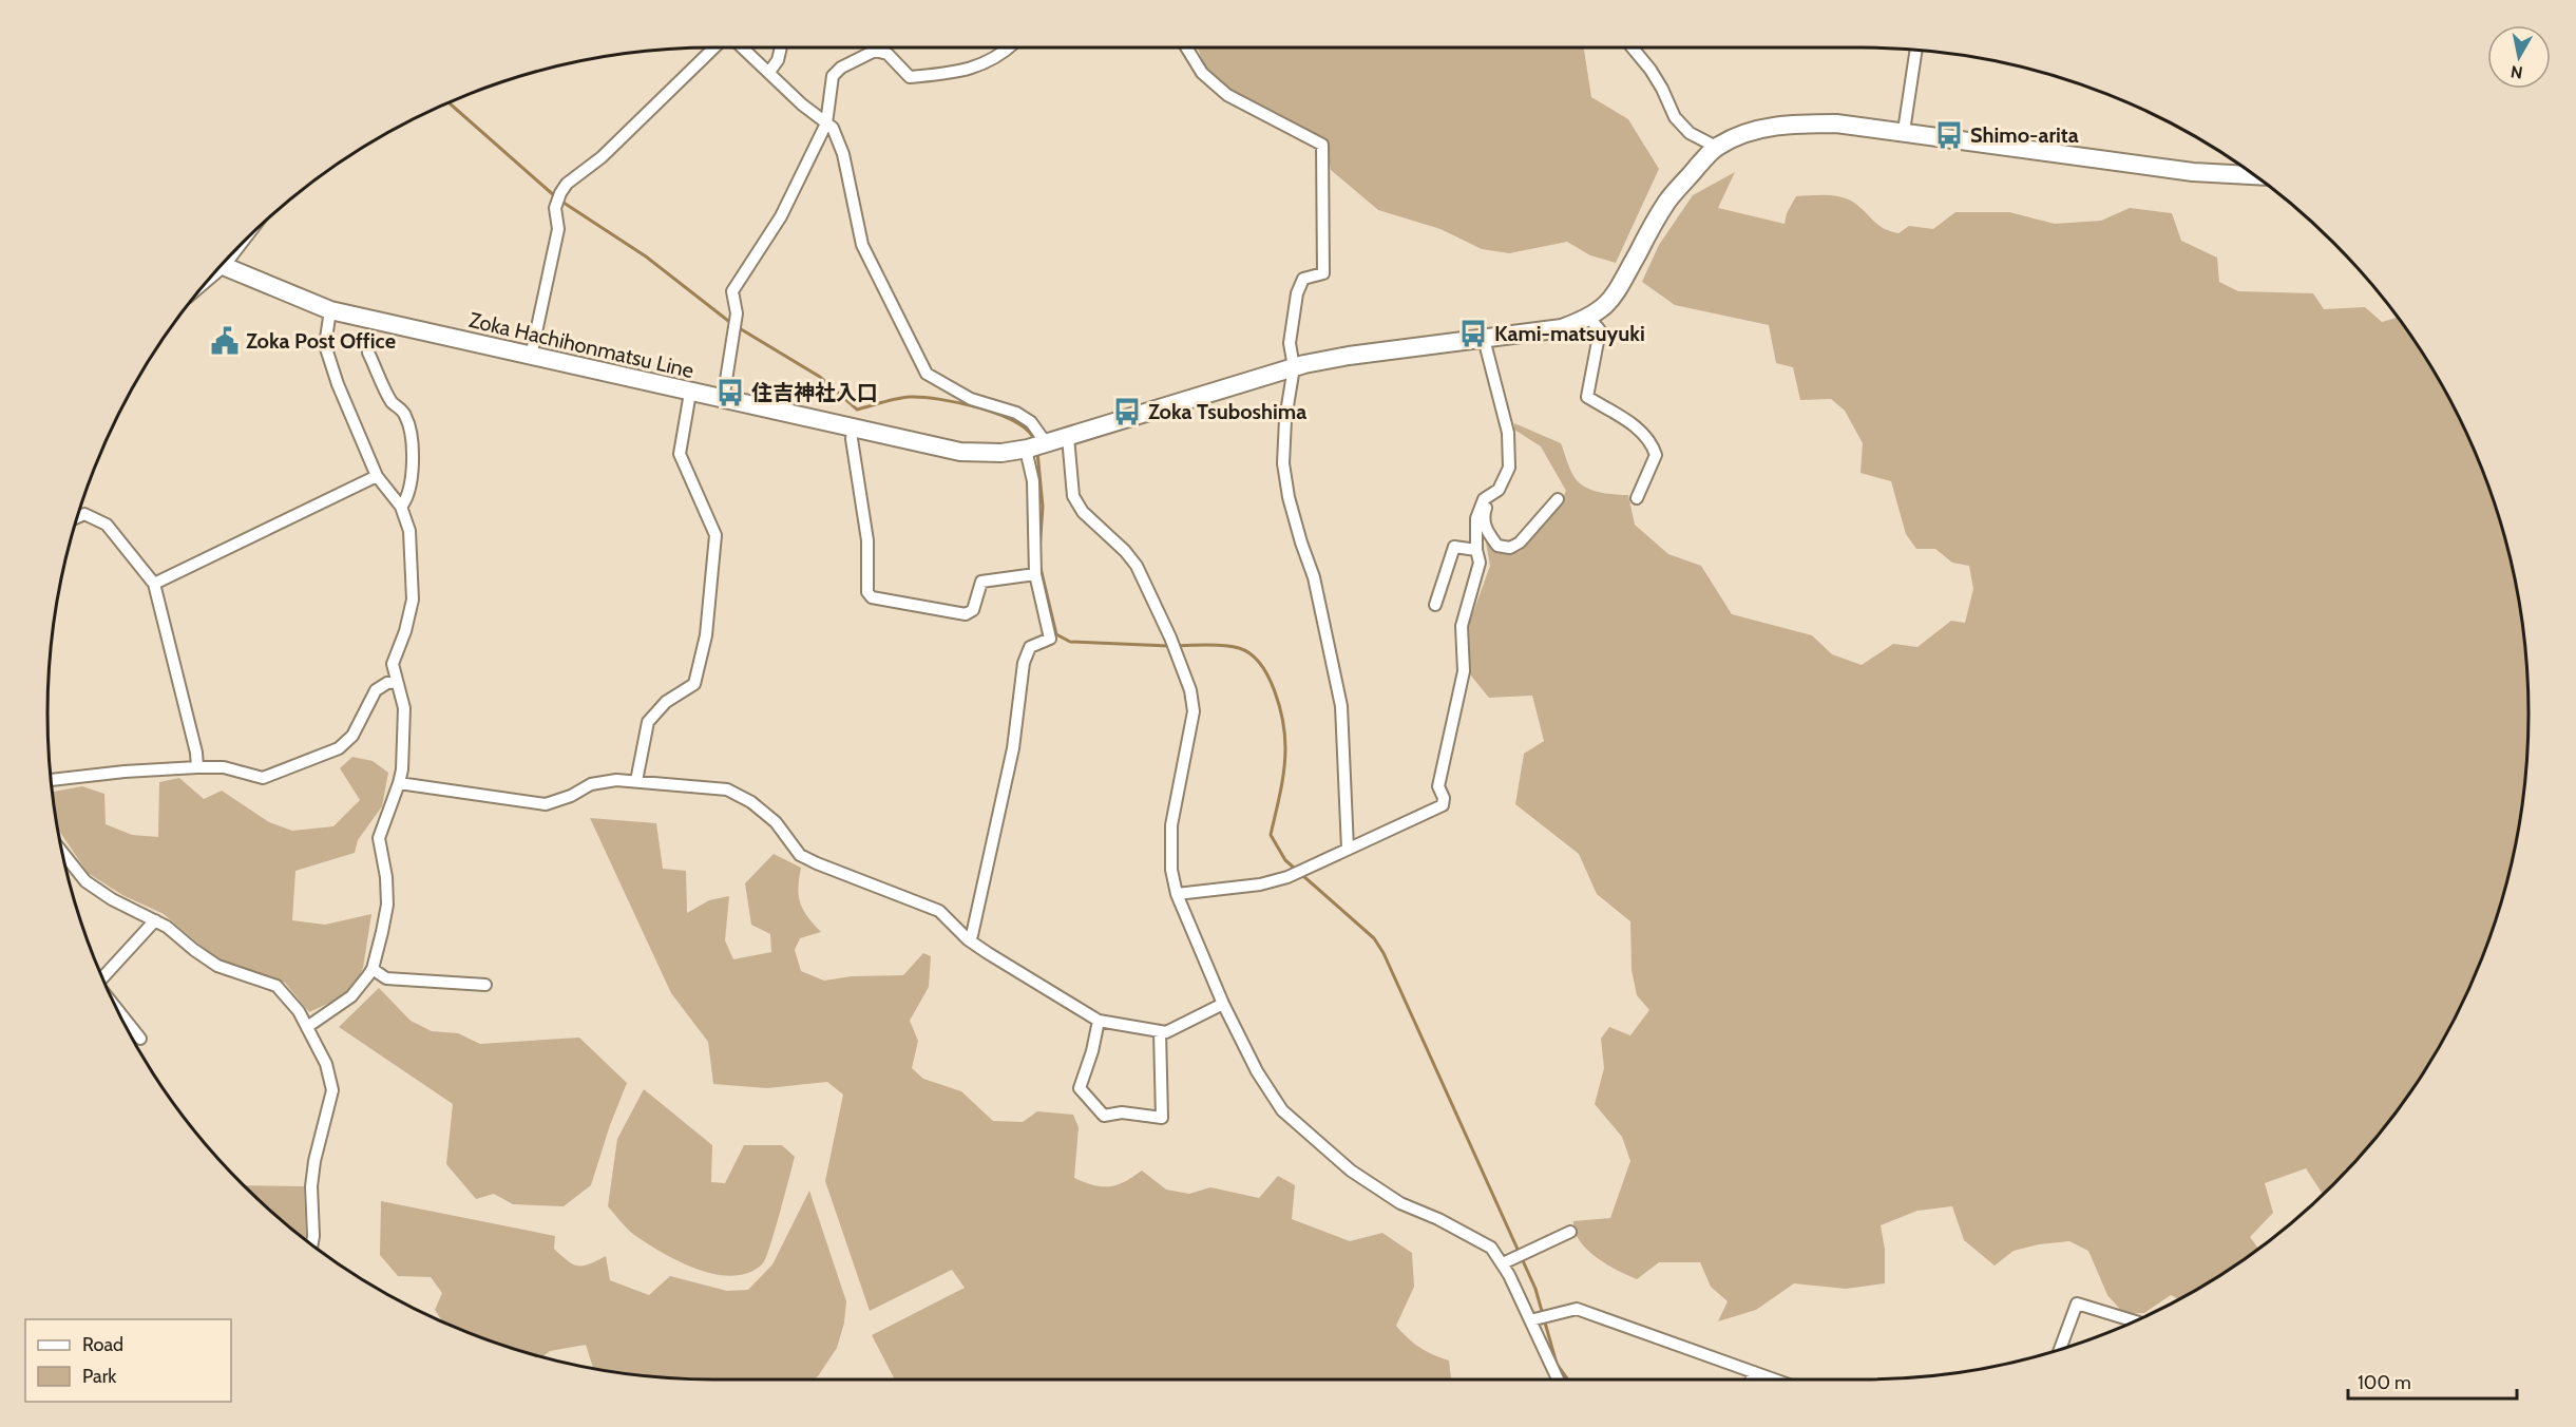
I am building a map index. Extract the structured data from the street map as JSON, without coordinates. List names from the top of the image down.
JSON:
{
  "streets": {
    "main road": ["Zoka Hachihonmatsu Line"]
  },
  "places": {
    "bus stop": [
      "Shimo-arita",
      "Kami-matsuyuki",
      "住吉神社入口",
      "Zoka Tsuboshima"
    ],
    "public building": ["Zoka Post Office"]
  },
  "legend": ["Road", "Park"],
  "scale_bar": "100 m",
  "north": "bottom"
}
